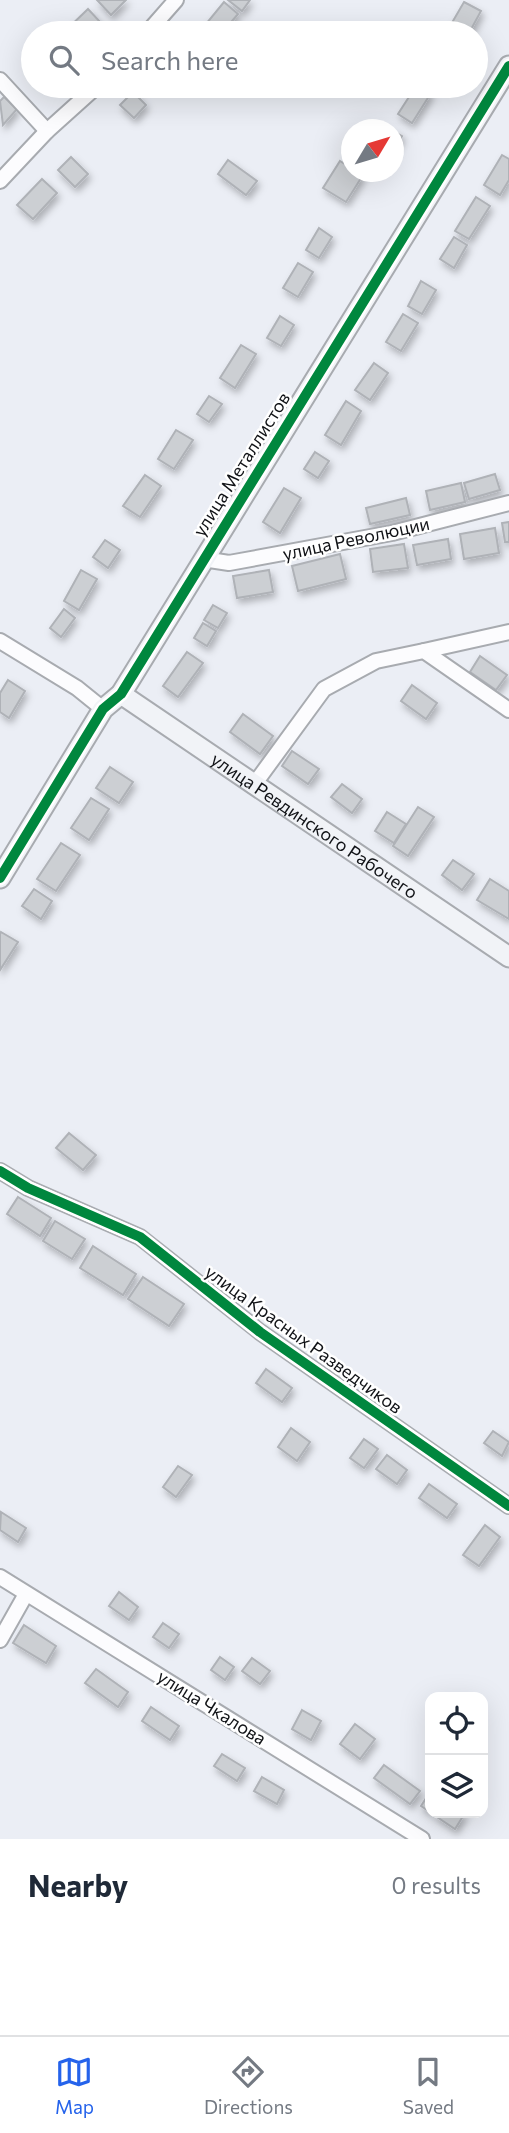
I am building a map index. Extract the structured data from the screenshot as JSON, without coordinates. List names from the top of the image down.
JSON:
{
  "streets": {
    "street": [
      "улица Металлистов",
      "улица Революции",
      "улица Ревдинского Рабочего",
      "улица Красных Разведчиков",
      "улица Чкалова"
    ]
  },
  "crossings": [
    ["улица Металлистов", "улица Революции"],
    ["улица Металлистов", "улица Ревдинского Рабочего"]
  ],
  "north": "top right",
  "page": {
    "search": "Search here",
    "heading": ["Nearby", "0 results"],
    "nav": ["Map", "Directions", "Saved"]
  }
}
